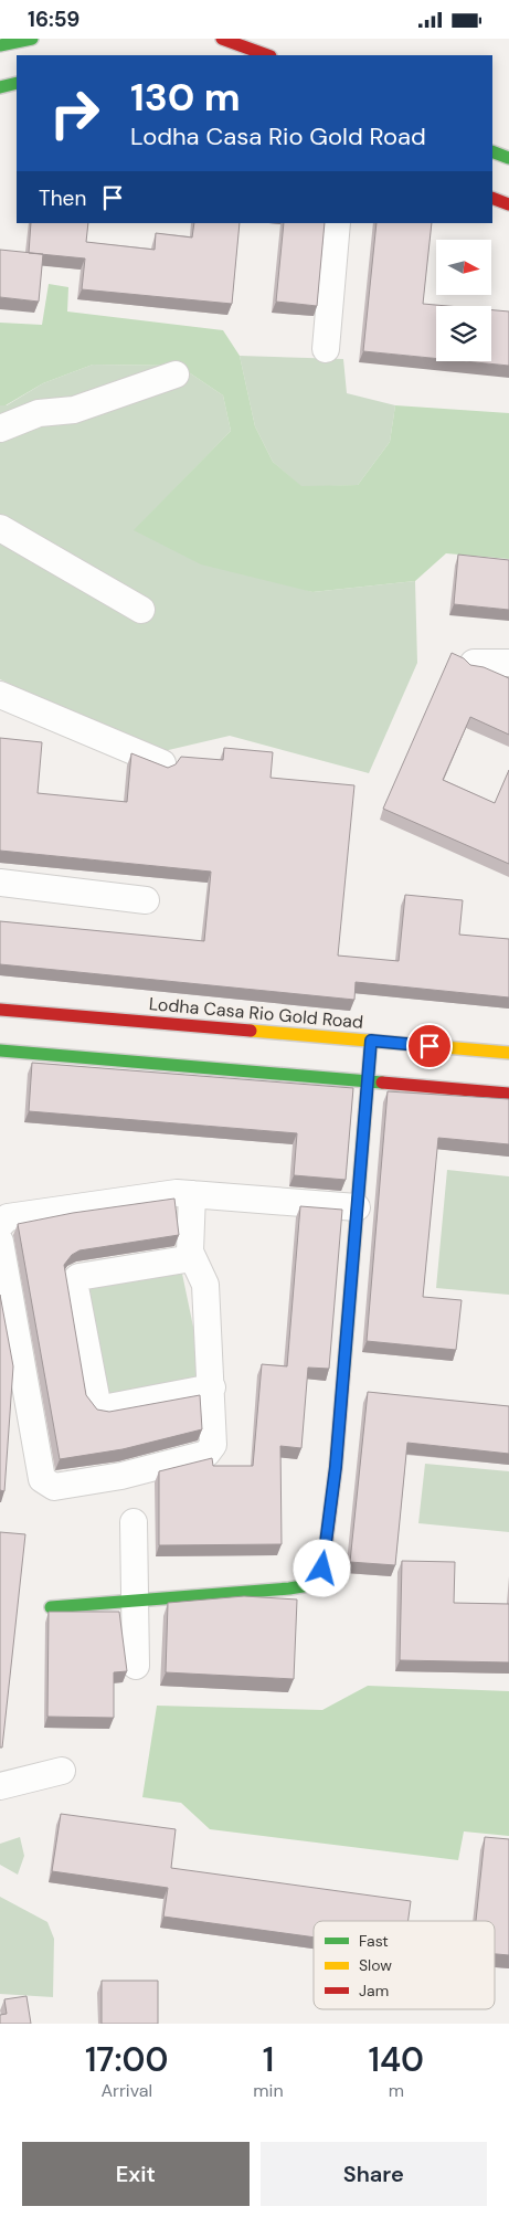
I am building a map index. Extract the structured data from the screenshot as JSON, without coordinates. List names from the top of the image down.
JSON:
{
  "streets": {
    "street": ["Lodha Casa Rio Gold Road"]
  },
  "legend": ["Fast", "Slow", "Jam"],
  "north": "right",
  "page": {
    "status": "16:59",
    "turn": ["130 m", "Lodha Casa Rio Gold Road"],
    "then": "Then",
    "eta": [
      "17:00",
      "Arrival",
      "1",
      "min",
      "140",
      "m"
    ],
    "buttons": ["Exit", "Share"]
  }
}
